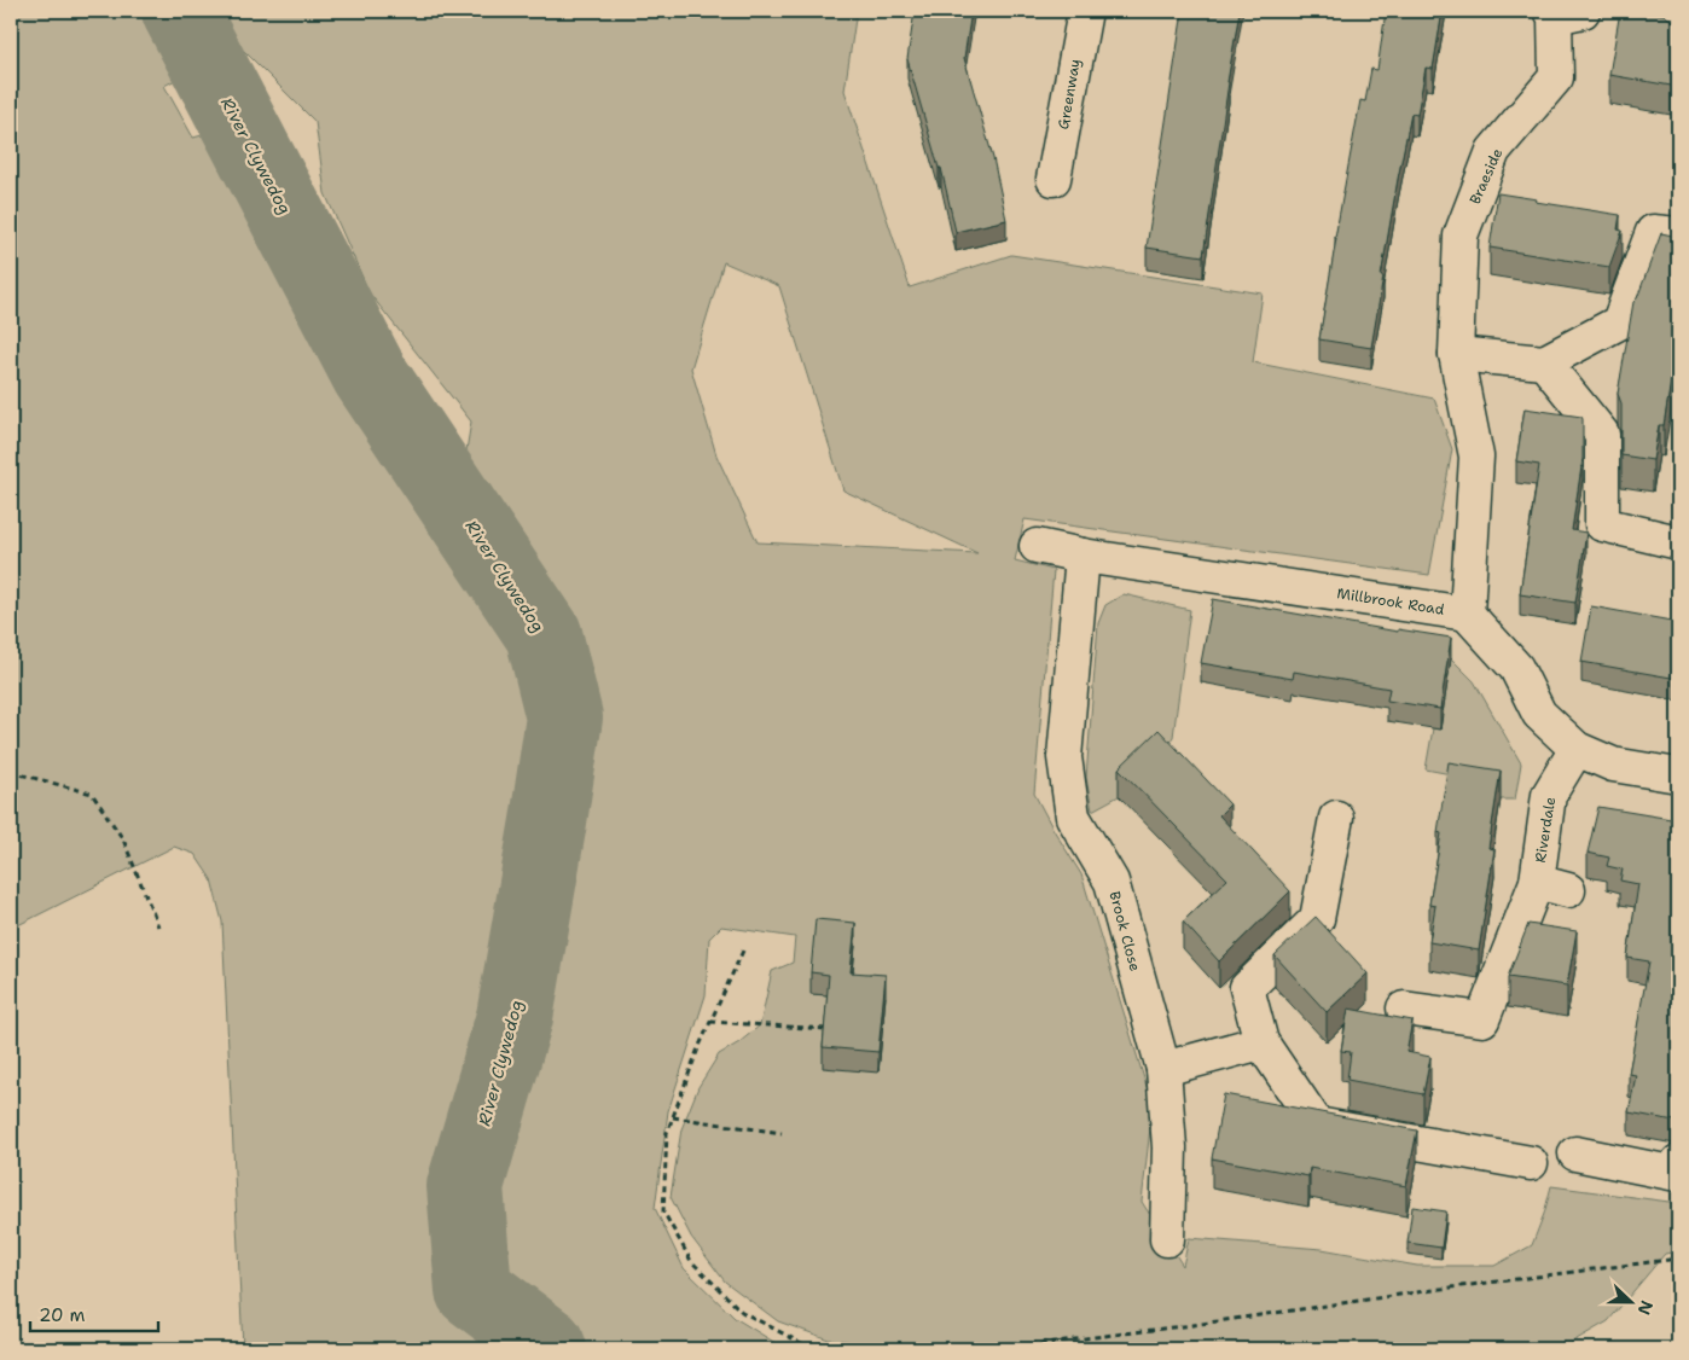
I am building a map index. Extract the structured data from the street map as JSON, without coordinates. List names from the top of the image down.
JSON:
{
  "streets": {
    "street": [
      "Greenway",
      "Braeside",
      "Millbrook Road",
      "Riverdale",
      "Brook Close"
    ]
  },
  "crossings": [
    ["Braeside", "Millbrook Road"],
    ["Millbrook Road", "Riverdale"],
    ["Millbrook Road", "Brook Close"]
  ],
  "water": ["River Clywedog"],
  "scale_bar": "20 m",
  "north": "right"
}
